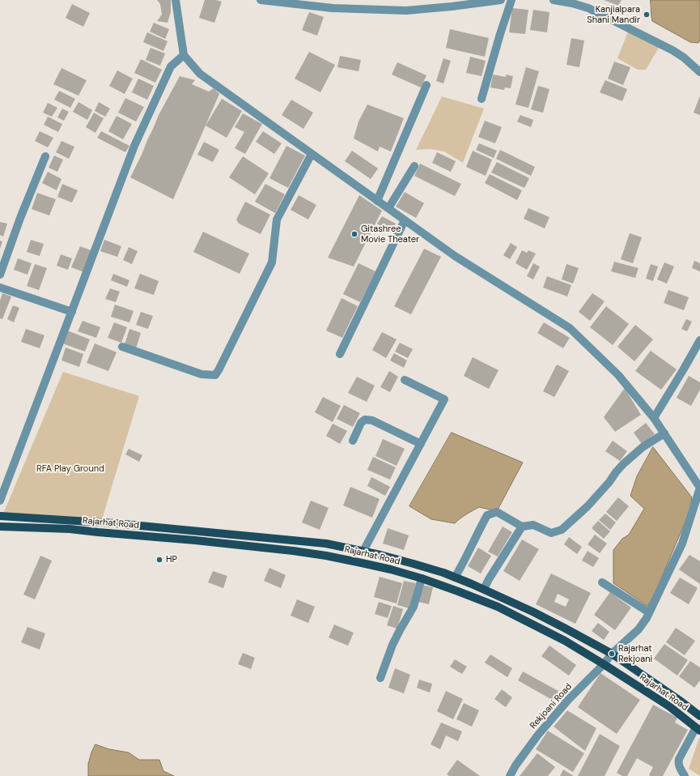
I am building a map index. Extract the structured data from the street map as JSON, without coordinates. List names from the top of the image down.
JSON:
{
  "streets": {
    "main road": ["Rajarhat Road"],
    "street": ["Rekjoani Road"]
  },
  "crossings": [
    ["Rajarhat Road", "Rekjoani Road"]
  ],
  "parks": ["RFA Play Ground"],
  "places": [
    "Kanjialpara Shani Mandir",
    "Gitashree Movie Theater",
    "HP",
    "Rajarhat Rekjoani"
  ]
}
